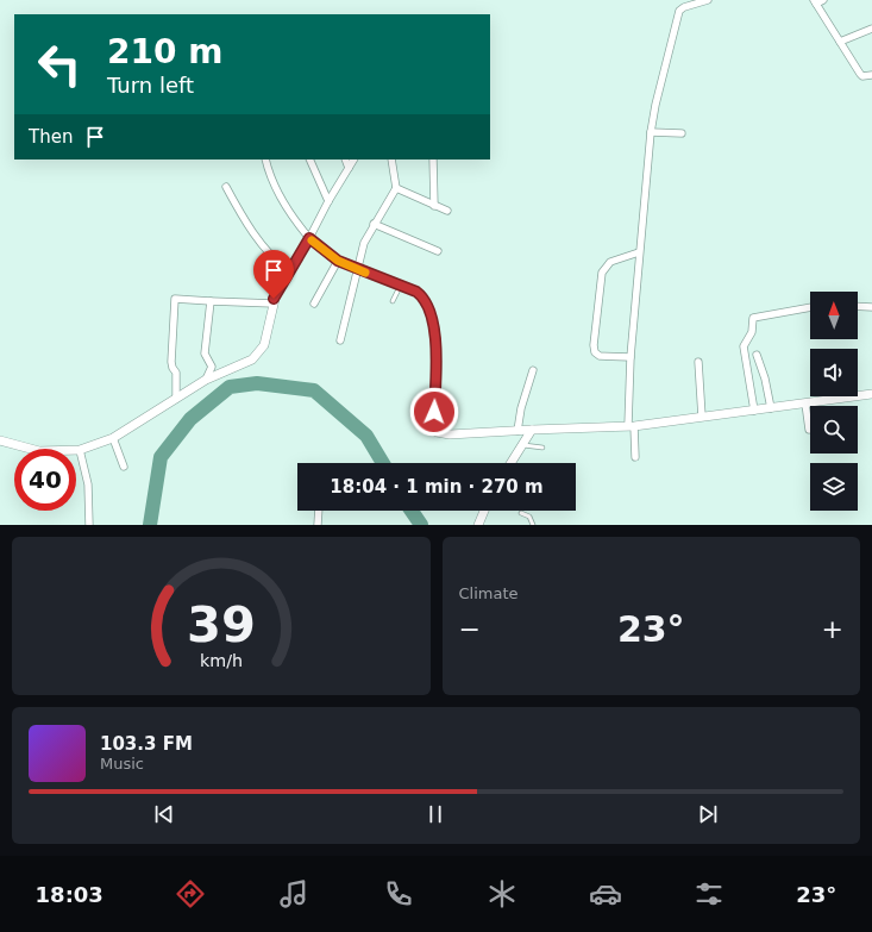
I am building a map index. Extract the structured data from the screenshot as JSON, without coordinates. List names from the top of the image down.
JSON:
{
  "north": "top",
  "page": {
    "turn": ["210 m", "Turn left"],
    "then": "Then",
    "limit": "40",
    "trip": "18:04 · 1 min · 270 m",
    "tile": "Climate",
    "heat": ["−", "23°", "+"],
    "song": ["103.3 FM", "Music"],
    "tabs": ["18:03", "23°"],
    "gauge": ["39", "km/h"]
  }
}
